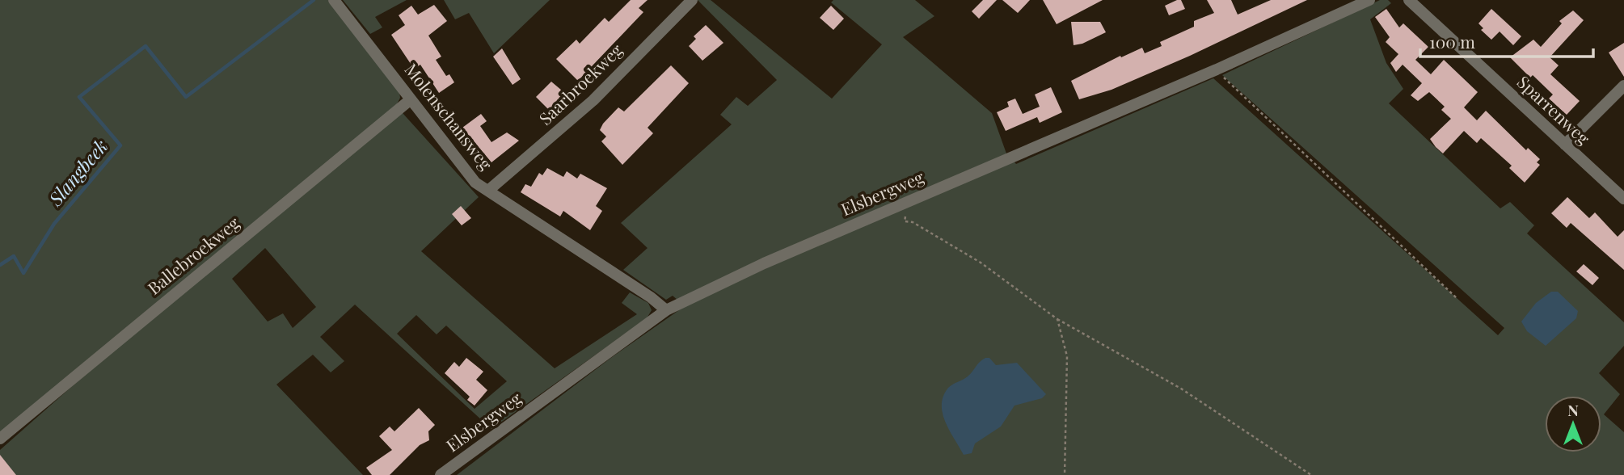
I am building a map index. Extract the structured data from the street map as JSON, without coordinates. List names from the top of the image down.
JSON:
{
  "streets": {
    "street": [
      "Saarbroekweg",
      "Sparrenweg",
      "Molenschansweg",
      "Elsbergweg",
      "Ballebroekweg"
    ]
  },
  "crossings": [
    ["Saarbroekweg", "Molenschansweg"],
    ["Molenschansweg", "Elsbergweg"],
    ["Molenschansweg", "Ballebroekweg"]
  ],
  "water": ["Slangbeek"],
  "scale_bar": "100 m",
  "north": "top"
}
